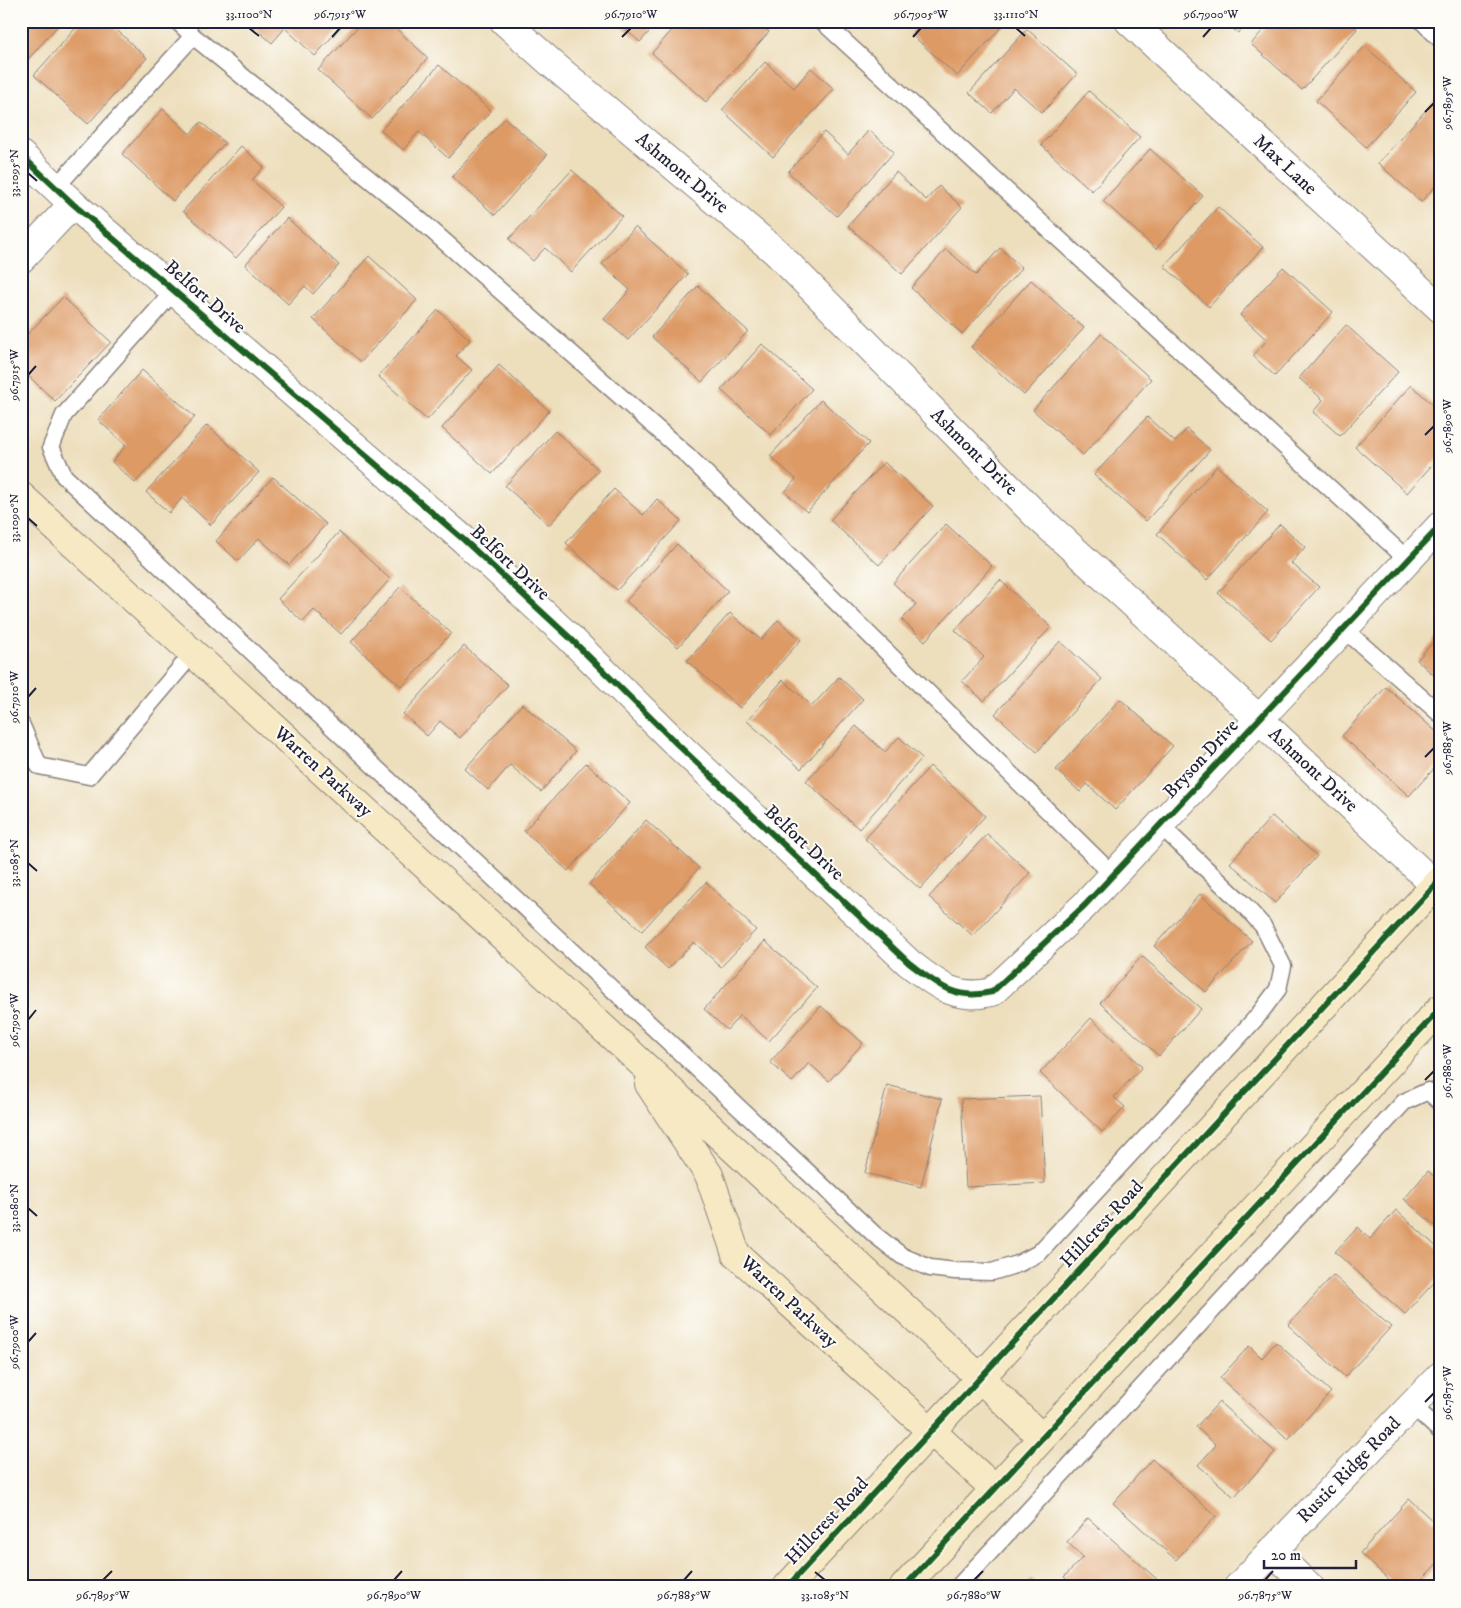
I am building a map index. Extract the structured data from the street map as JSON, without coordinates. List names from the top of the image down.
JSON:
{
  "streets": {
    "main road": ["Warren Parkway", "Hillcrest Road"],
    "street": [
      "Max Lane",
      "Ashmont Drive",
      "Belfort Drive",
      "Bryson Drive",
      "Rustic Ridge Road"
    ]
  },
  "crossings": [
    ["Ashmont Drive", "Bryson Drive"],
    ["Ashmont Drive", "Hillcrest Road"],
    ["Belfort Drive", "Bryson Drive"],
    ["Warren Parkway", "Hillcrest Road"]
  ],
  "scale_bar": "20 m",
  "coordinates": [
    "33.1100°N",
    "96.7915°W",
    "96.7910°W",
    "96.7905°W",
    "33.1110°N",
    "96.7900°W",
    "96.7895°W",
    "33.1095°N",
    "96.7890°W",
    "33.1090°N",
    "96.7885°W",
    "33.1085°N",
    "96.7880°W",
    "33.1080°N",
    "96.7875°W"
  ]
}
